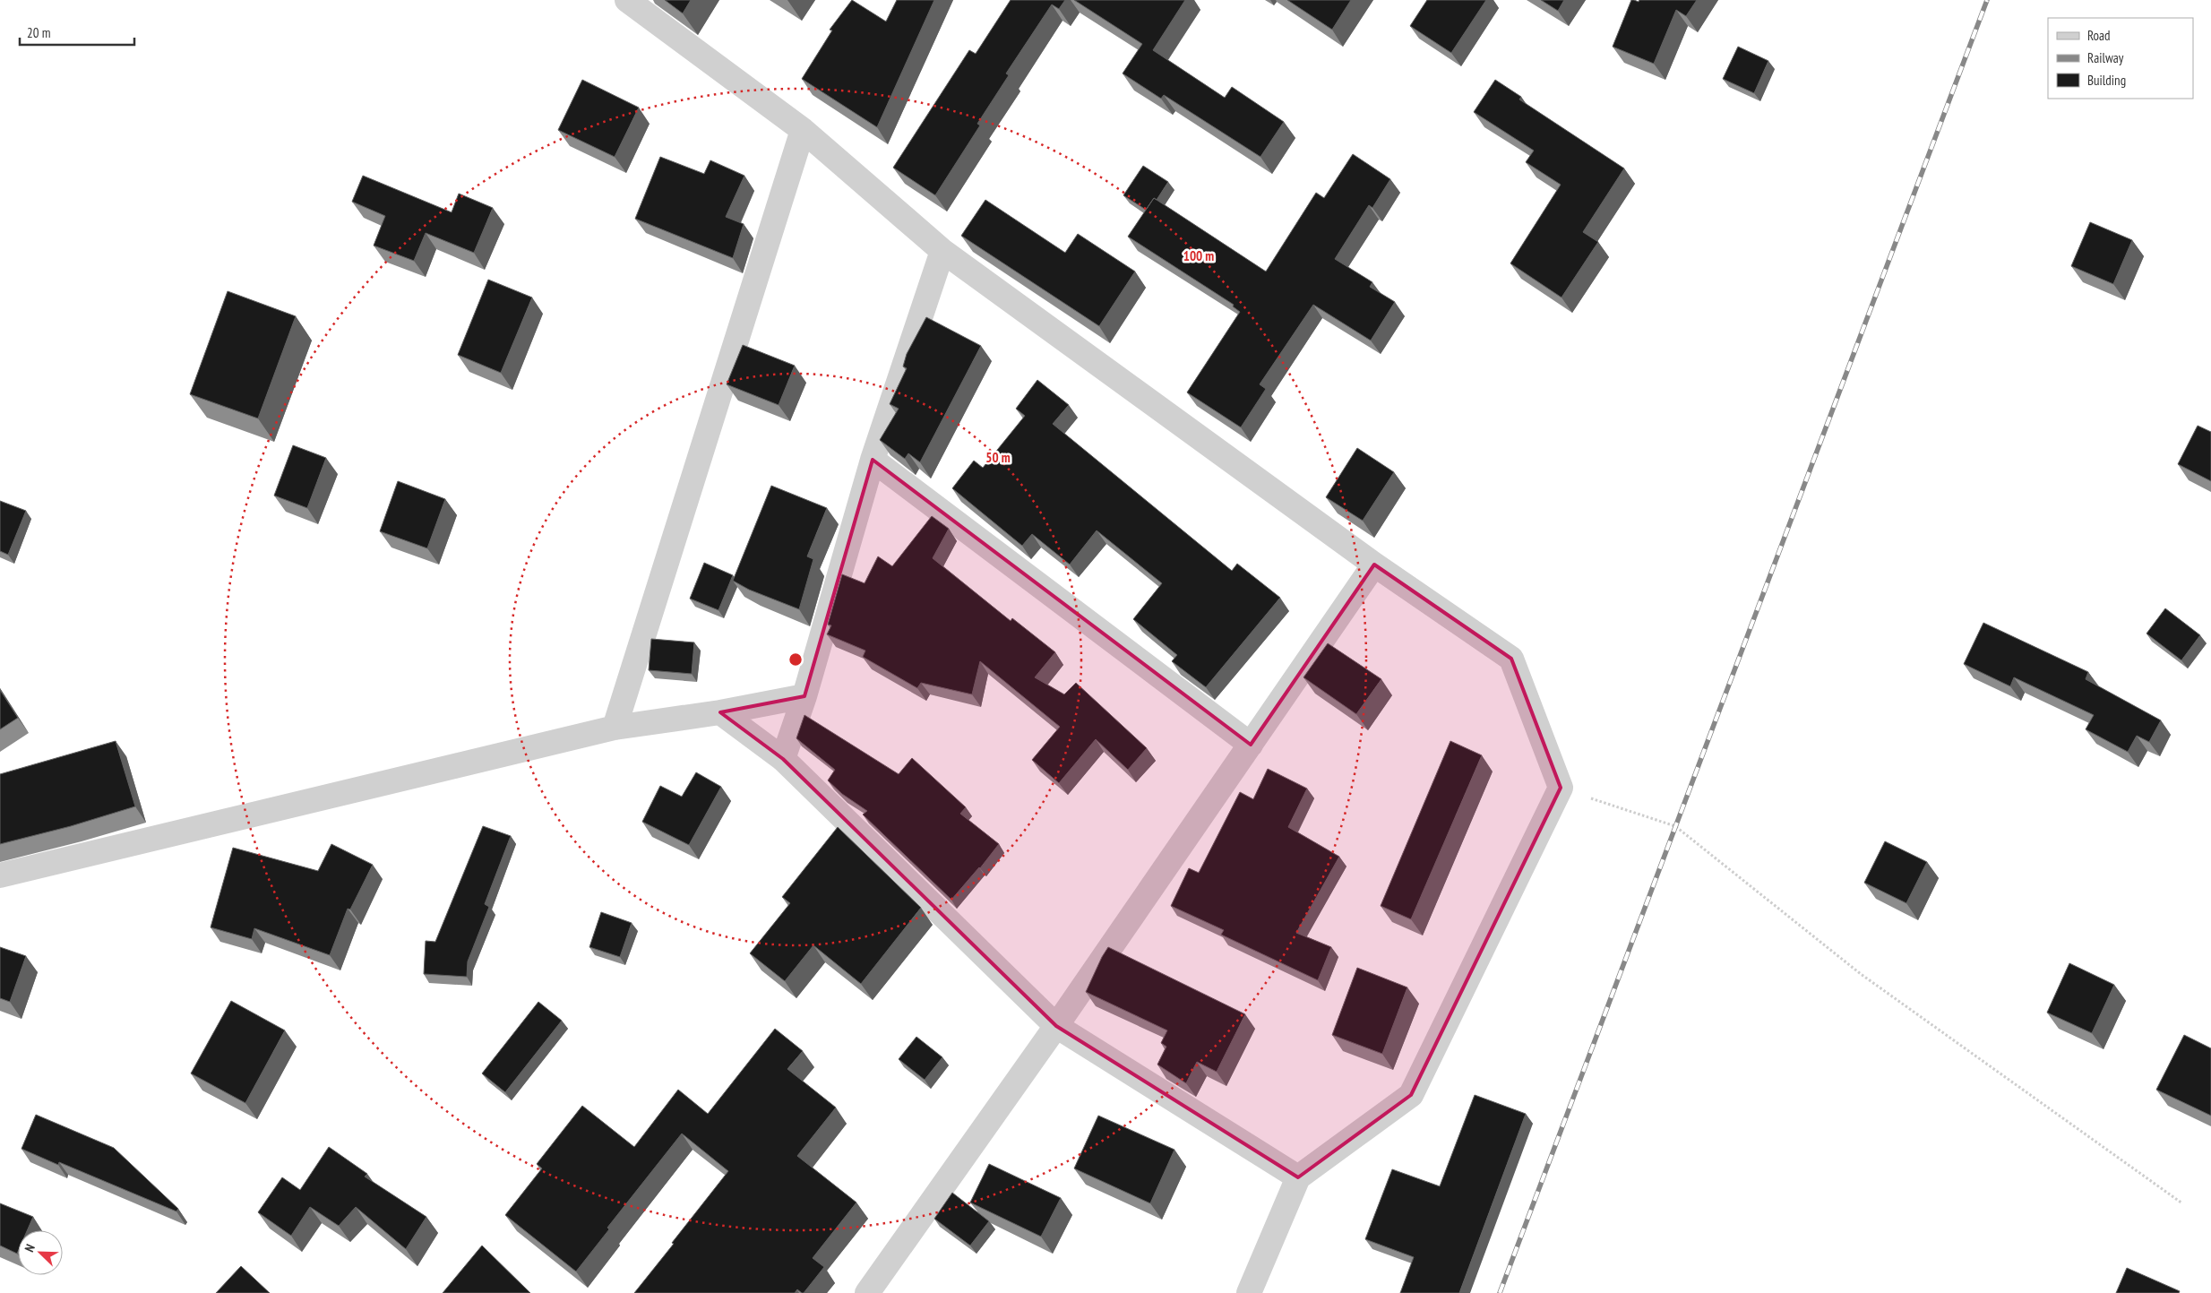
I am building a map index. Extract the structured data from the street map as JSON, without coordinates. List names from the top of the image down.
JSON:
{
  "legend": ["Road", "Railway", "Building"],
  "scale_bar": "20 m",
  "north": "top left",
  "rings": ["100 m", "50 m"]
}
